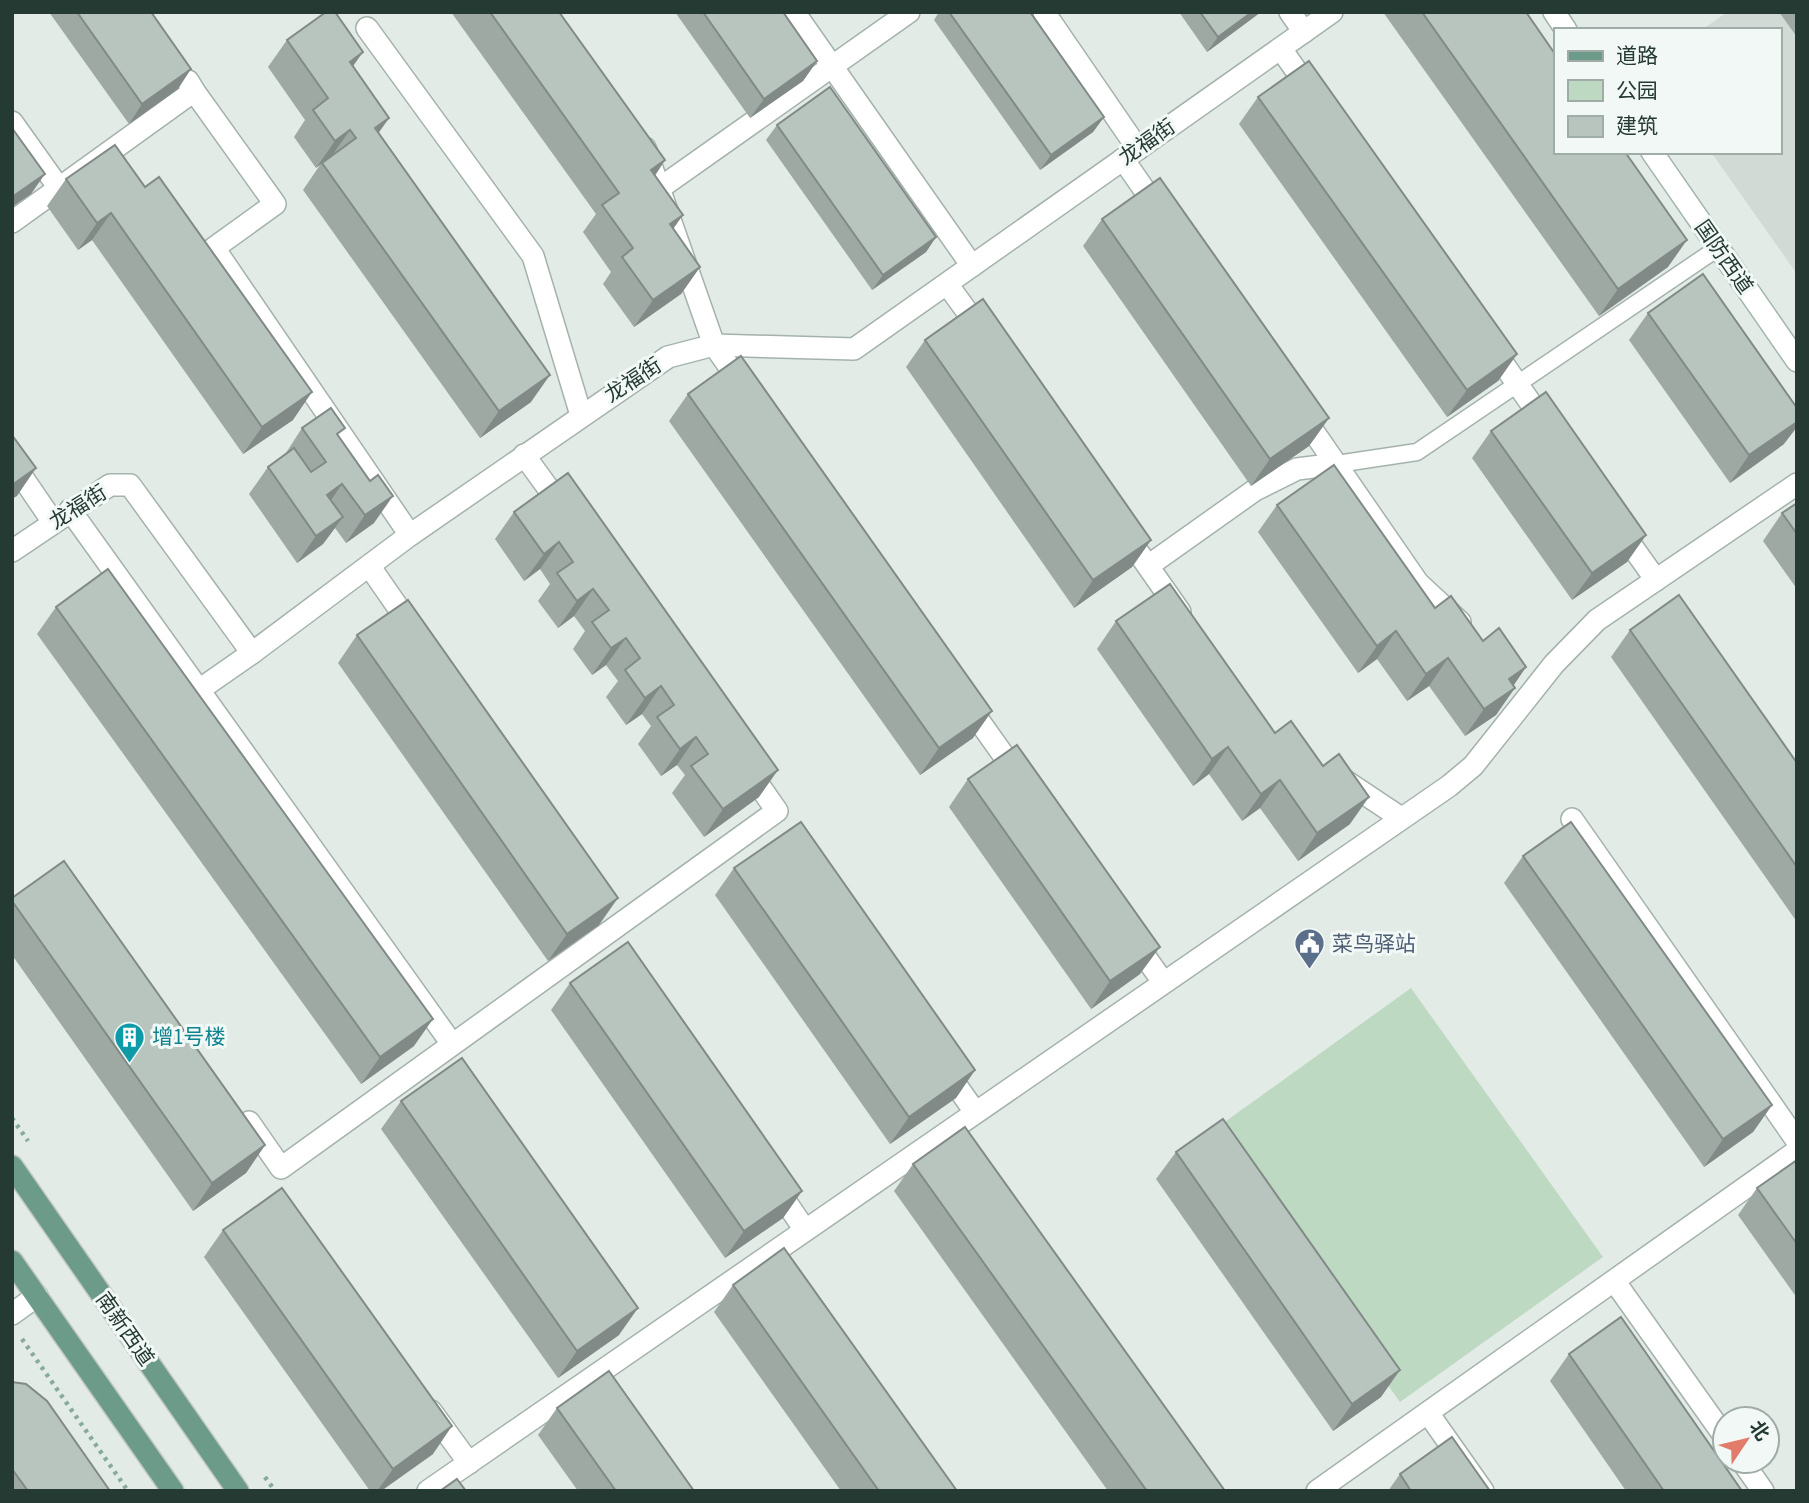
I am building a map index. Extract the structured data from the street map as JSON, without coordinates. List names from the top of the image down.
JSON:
{
  "streets": {
    "main road": ["南新西道"],
    "street": ["龙福街", "国防西道"]
  },
  "places": {
    "public building": ["菜鸟驿站"],
    "building": ["增1号楼"]
  },
  "legend": ["道路", "公园", "建筑"],
  "north": "top right"
}
